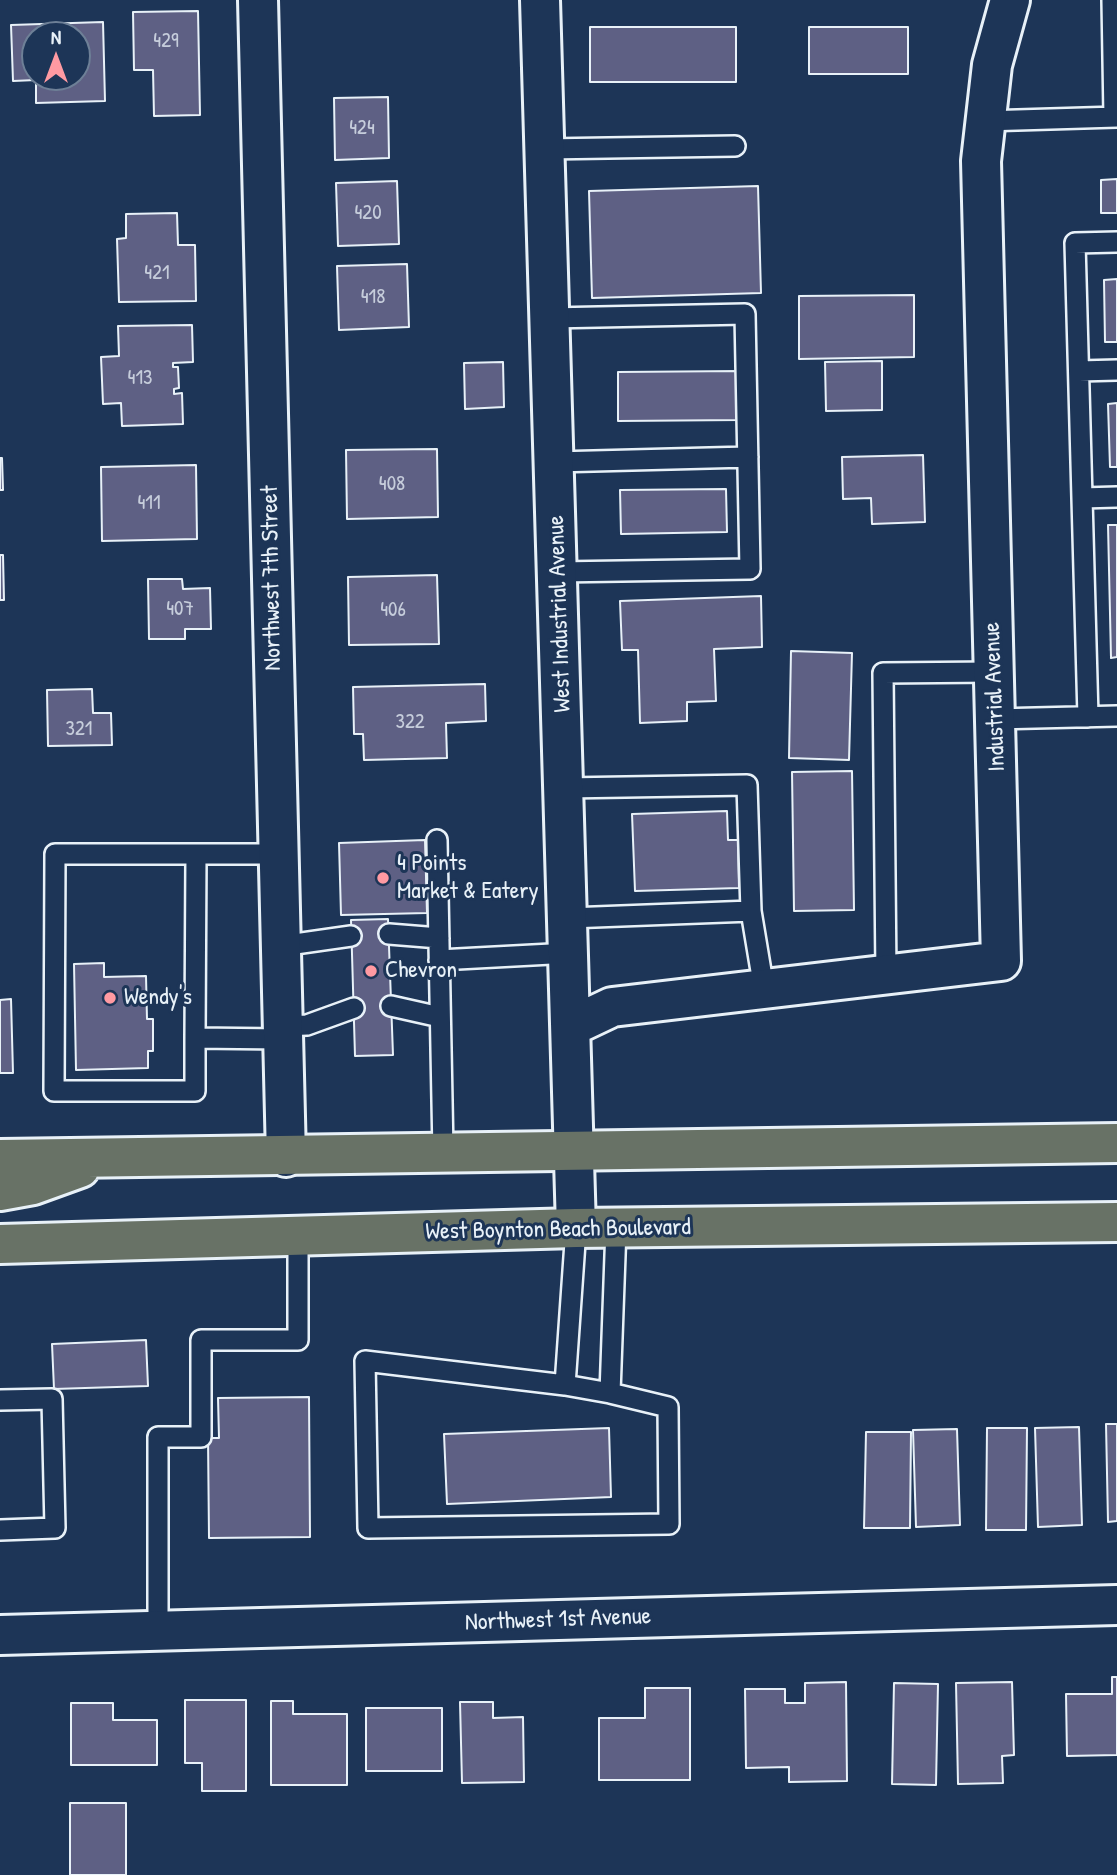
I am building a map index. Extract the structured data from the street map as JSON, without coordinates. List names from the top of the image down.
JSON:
{
  "streets": {
    "main road": ["West Boynton Beach Boulevard"],
    "street": [
      "Northwest 7th Street",
      "West Industrial Avenue",
      "Industrial Avenue",
      "Northwest 1st Avenue"
    ]
  },
  "crossings": [
    ["West Industrial Avenue", "Industrial Avenue"],
    ["West Industrial Avenue", "West Boynton Beach Boulevard"]
  ],
  "places": ["4 Points Market & Eatery", "Chevron", "Wendy's"],
  "house_numbers": [
    "429",
    "424",
    "420",
    "421",
    "418",
    "413",
    "408",
    "411",
    "407",
    "406",
    "322",
    "321"
  ],
  "north": "top"
}
